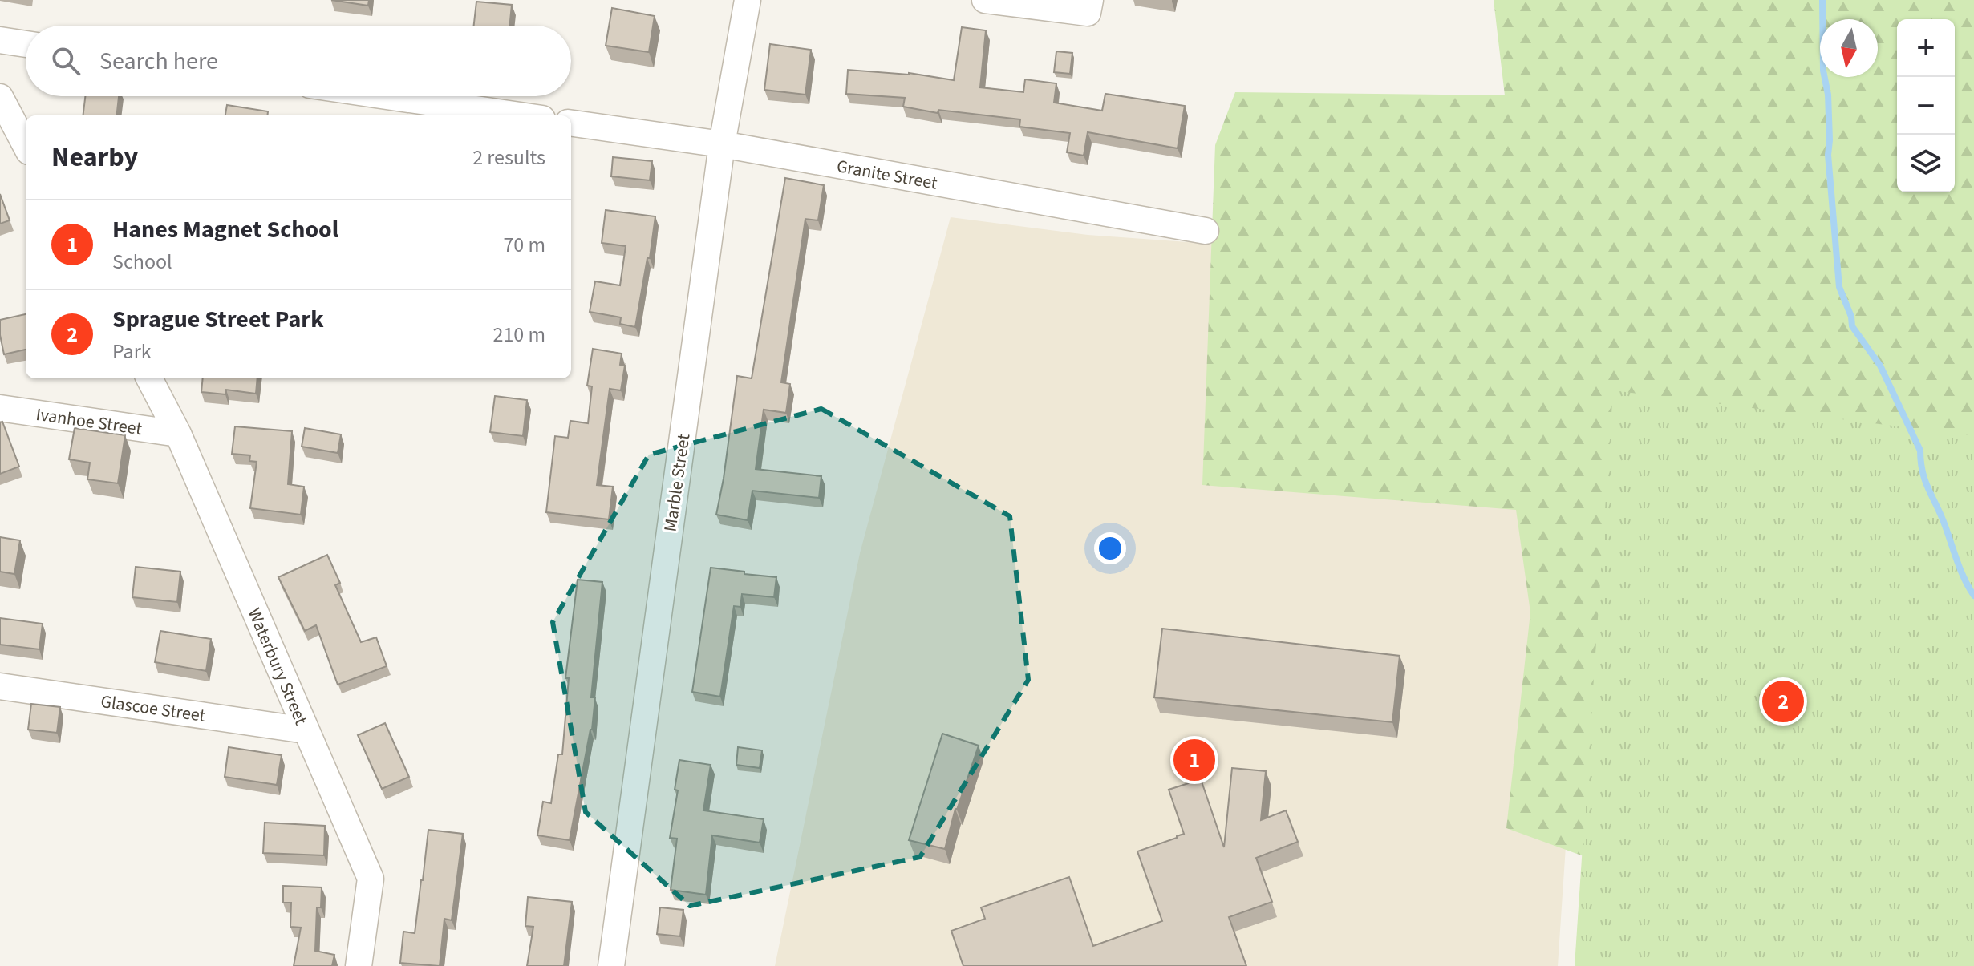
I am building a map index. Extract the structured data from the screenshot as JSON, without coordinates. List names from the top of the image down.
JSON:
{
  "streets": {
    "street": [
      "Granite Street",
      "Ivanhoe Street",
      "Marble Street",
      "Waterbury Street",
      "Glascoe Street"
    ]
  },
  "crossings": [
    ["Granite Street", "Marble Street"],
    ["Ivanhoe Street", "Waterbury Street"],
    ["Waterbury Street", "Glascoe Street"]
  ],
  "north": "bottom",
  "page": {
    "map_buttons": ["+", "−"],
    "search": "Search here",
    "heading": ["Nearby", "2 results"],
    "list": [
      {
        "mark": "1",
        "name": "Hanes Magnet School",
        "note": "School",
        "value": "70 m"
      },
      {
        "mark": "2",
        "name": "Sprague Street Park",
        "note": "Park",
        "value": "210 m"
      }
    ],
    "pins": ["2", "1"]
  }
}
